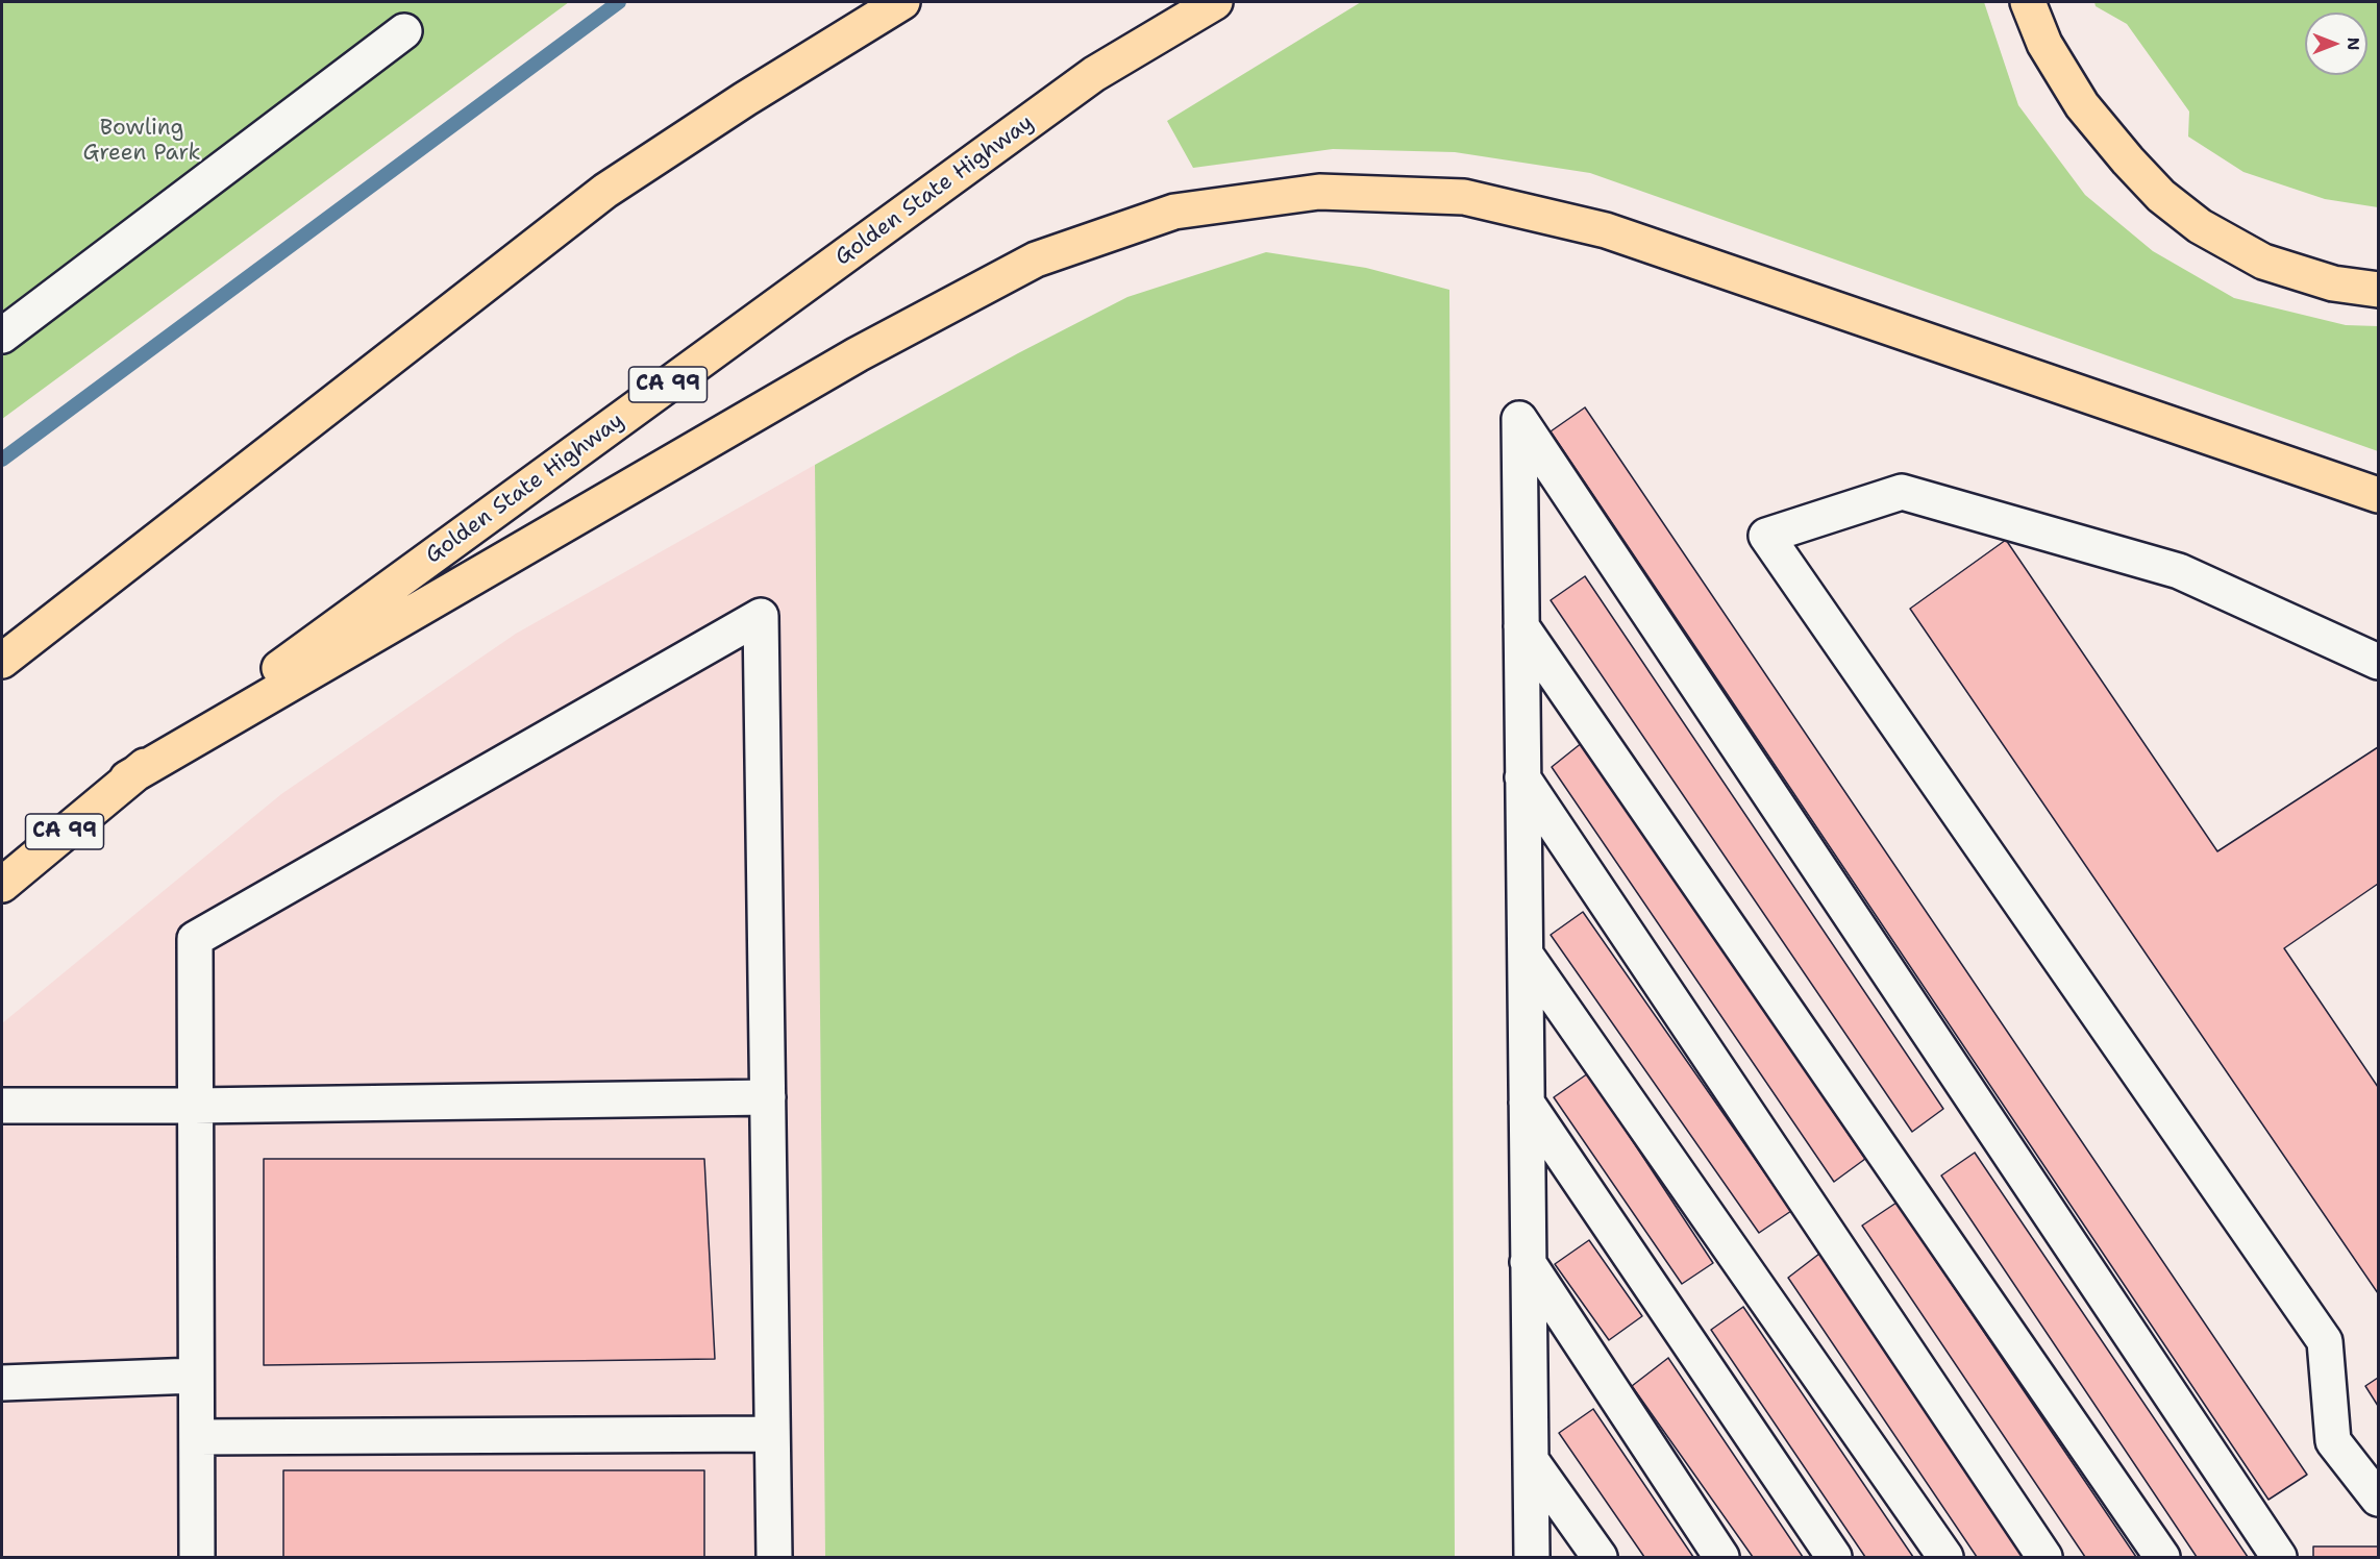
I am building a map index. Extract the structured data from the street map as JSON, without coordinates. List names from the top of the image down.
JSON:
{
  "streets": {
    "highway": ["Golden State Highway", "CA 99"]
  },
  "parks": ["Bowling Green Park"],
  "north": "right"
}
